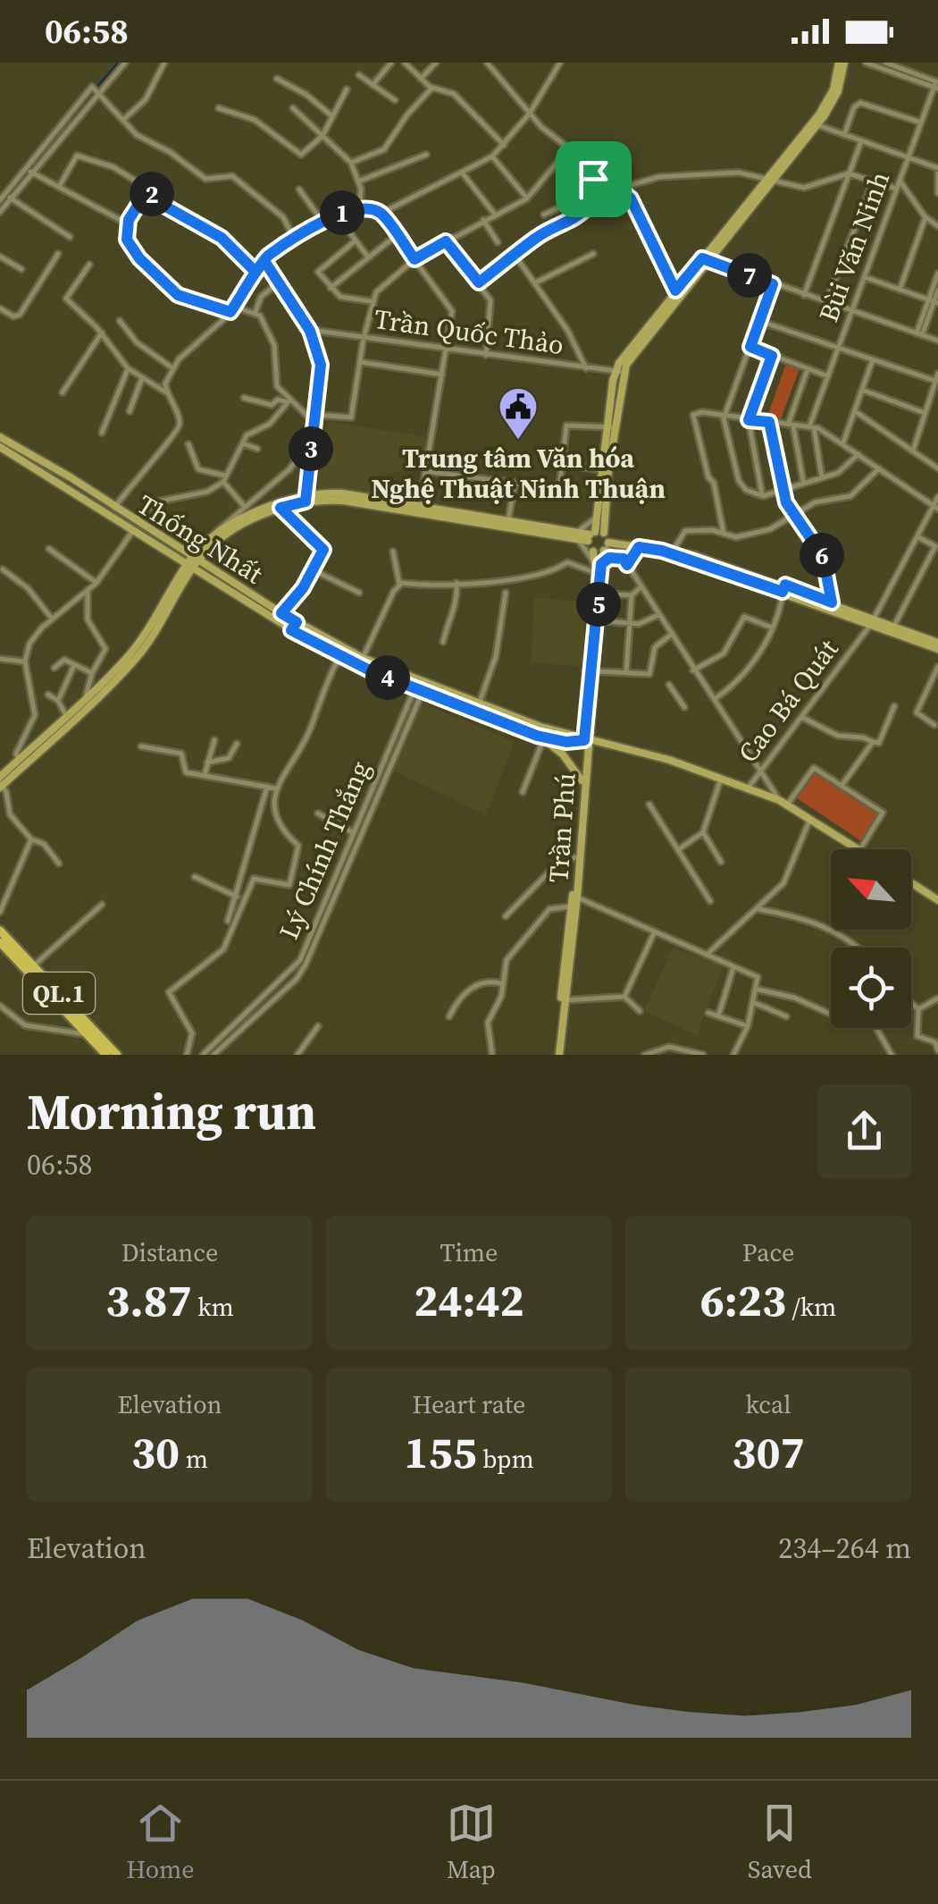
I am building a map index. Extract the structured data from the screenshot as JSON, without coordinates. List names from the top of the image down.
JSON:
{
  "streets": {
    "highway": ["QL.1"],
    "main road": ["Thống Nhất", "Trần Phú"],
    "street": [
      "Bùi Văn Ninh",
      "Trần Quốc Thảo",
      "Cao Bá Quát",
      "Lý Chính Thắng"
    ]
  },
  "crossings": [
    ["Thống Nhất", "Cao Bá Quát"],
    ["Thống Nhất", "Trần Phú"],
    ["Thống Nhất", "Lý Chính Thắng"]
  ],
  "places": {
    "public building": ["Trung tâm Văn hóa Nghệ Thuật Ninh Thuận"]
  },
  "north": "top left",
  "page": {
    "status": "06:58",
    "pins": [
      "2",
      "1",
      "7",
      "3",
      "6",
      "5",
      "4"
    ],
    "heading": ["Morning run", "06:58"],
    "stats": [
      ["Distance", "3.87 km"],
      ["Time", "24:42"],
      ["Pace", "6:23 /km"],
      ["Elevation", "30 m"],
      ["Heart rate", "155 bpm"],
      ["kcal", "307"]
    ],
    "chart": ["Elevation", "234–264 m"],
    "tabs": ["Home", "Map", "Saved"]
  }
}
